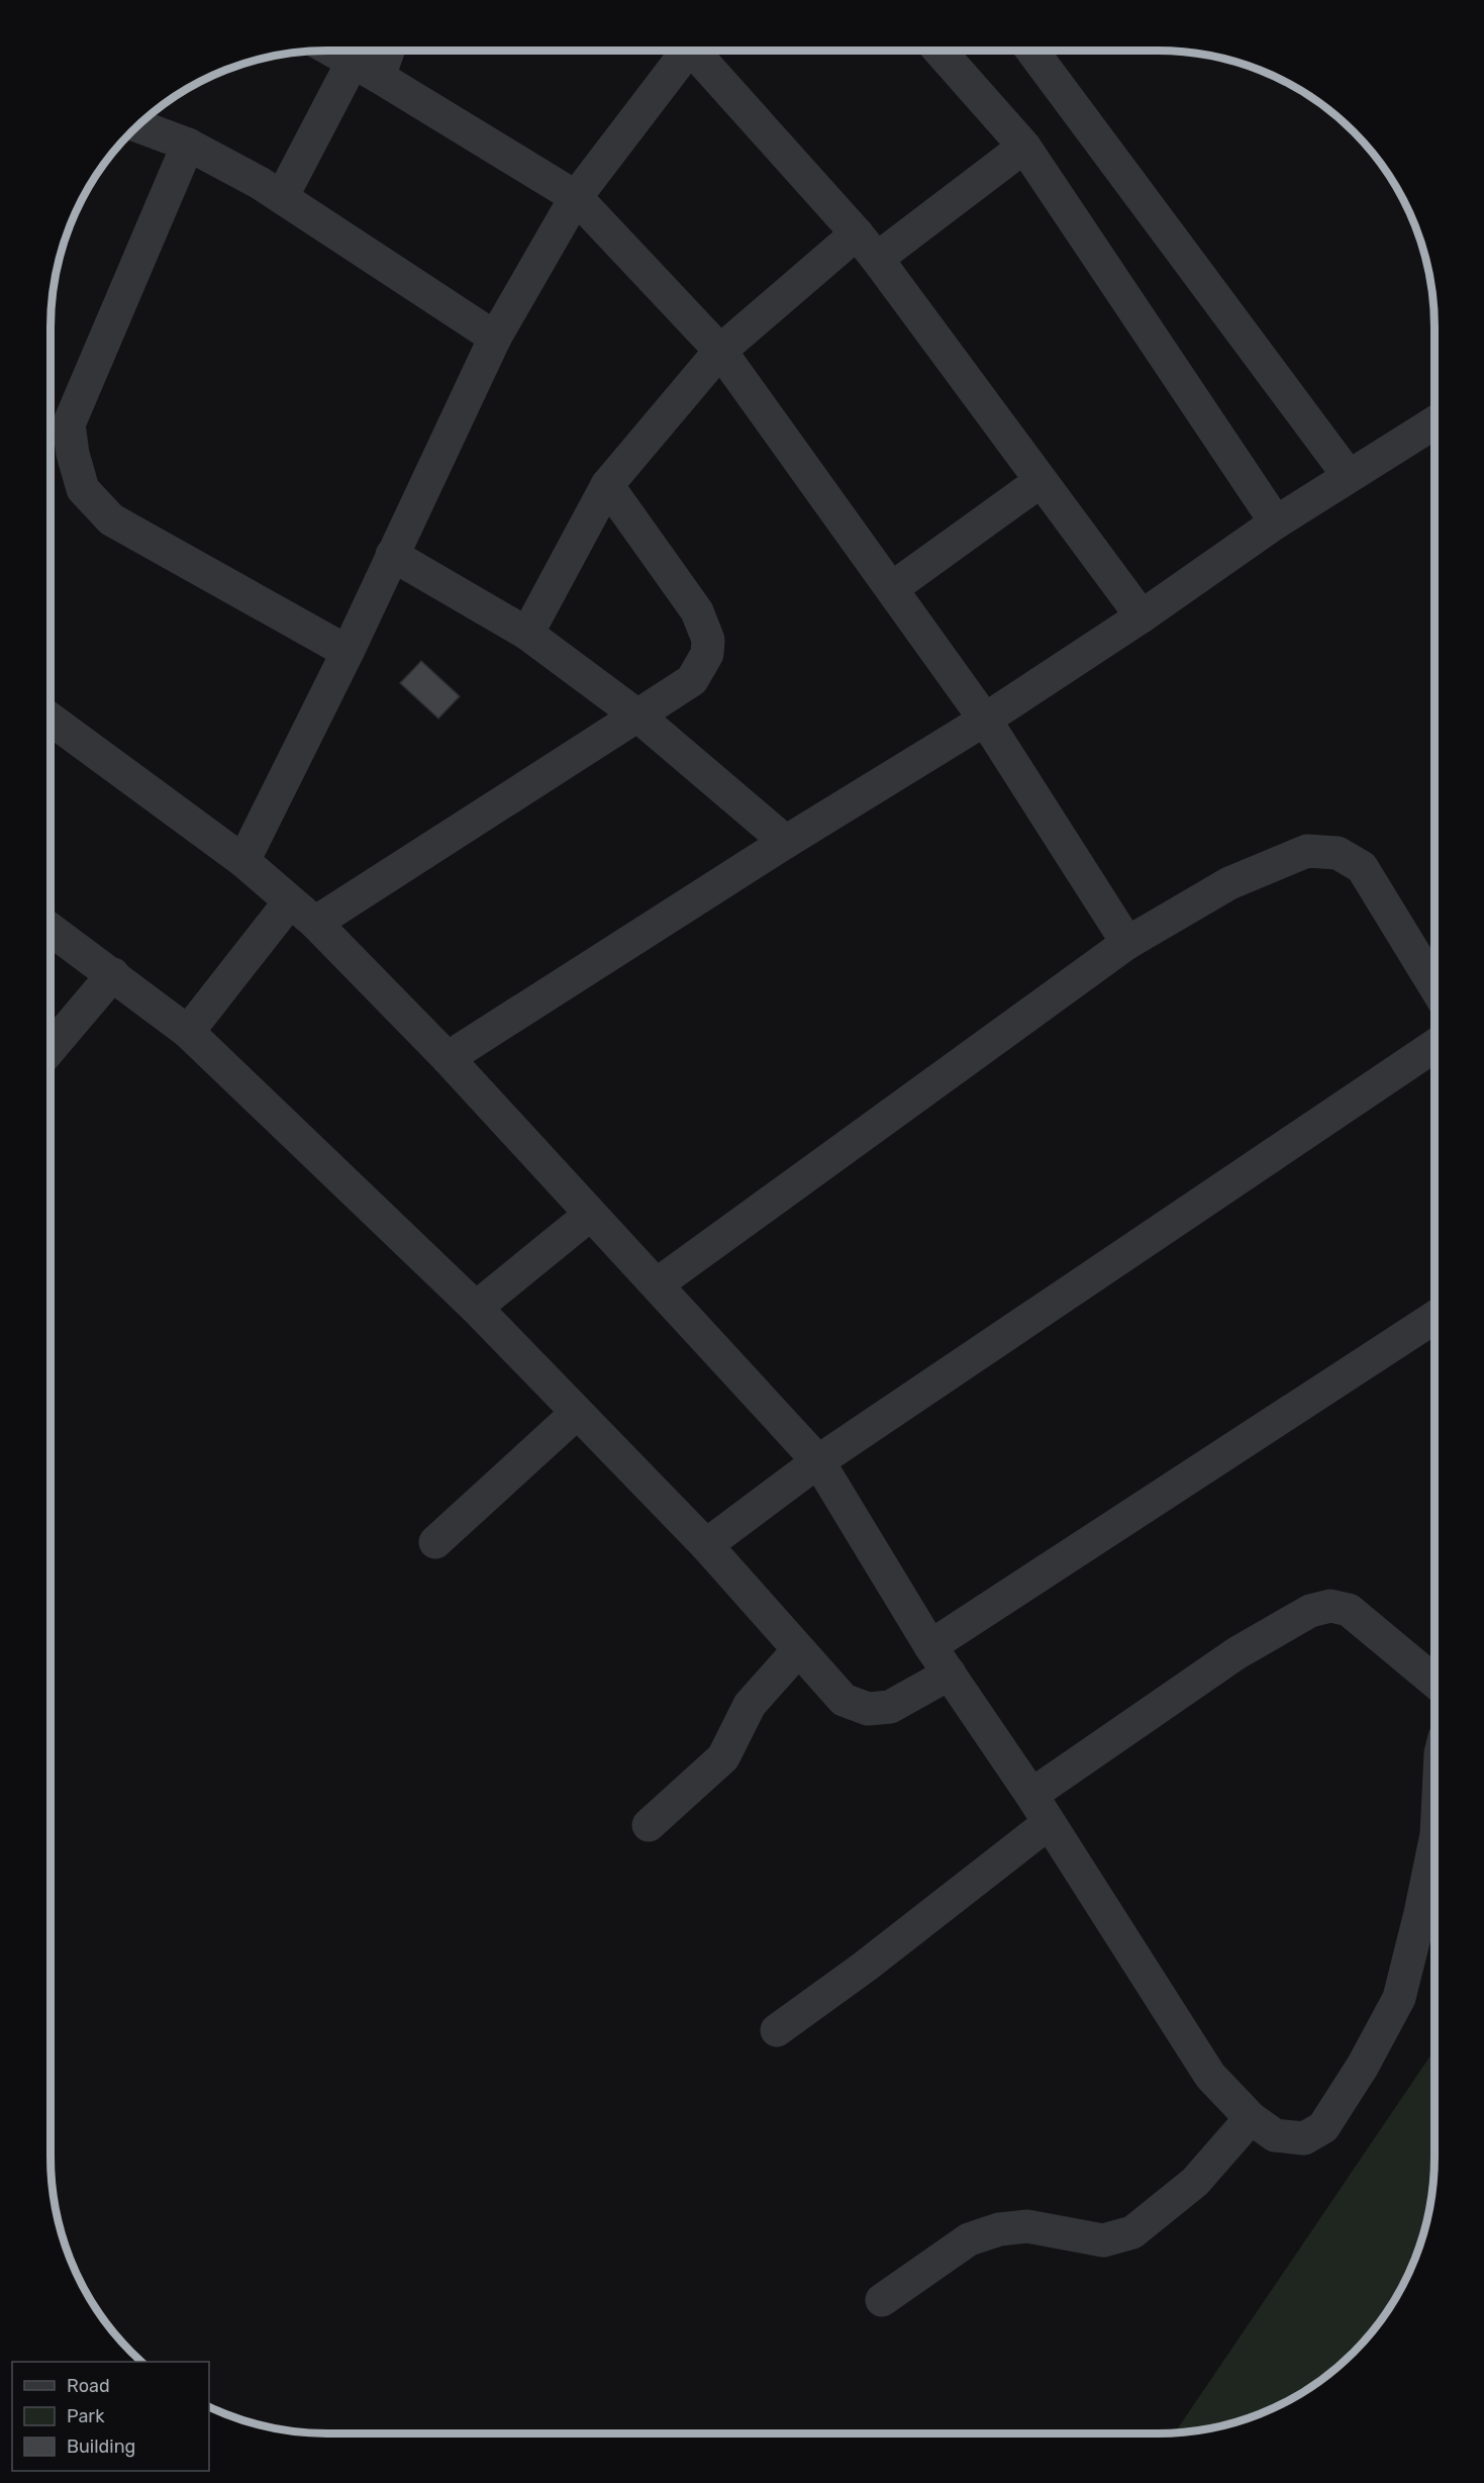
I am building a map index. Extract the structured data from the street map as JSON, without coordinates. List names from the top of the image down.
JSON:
{
  "legend": ["Road", "Park", "Building"]
}
